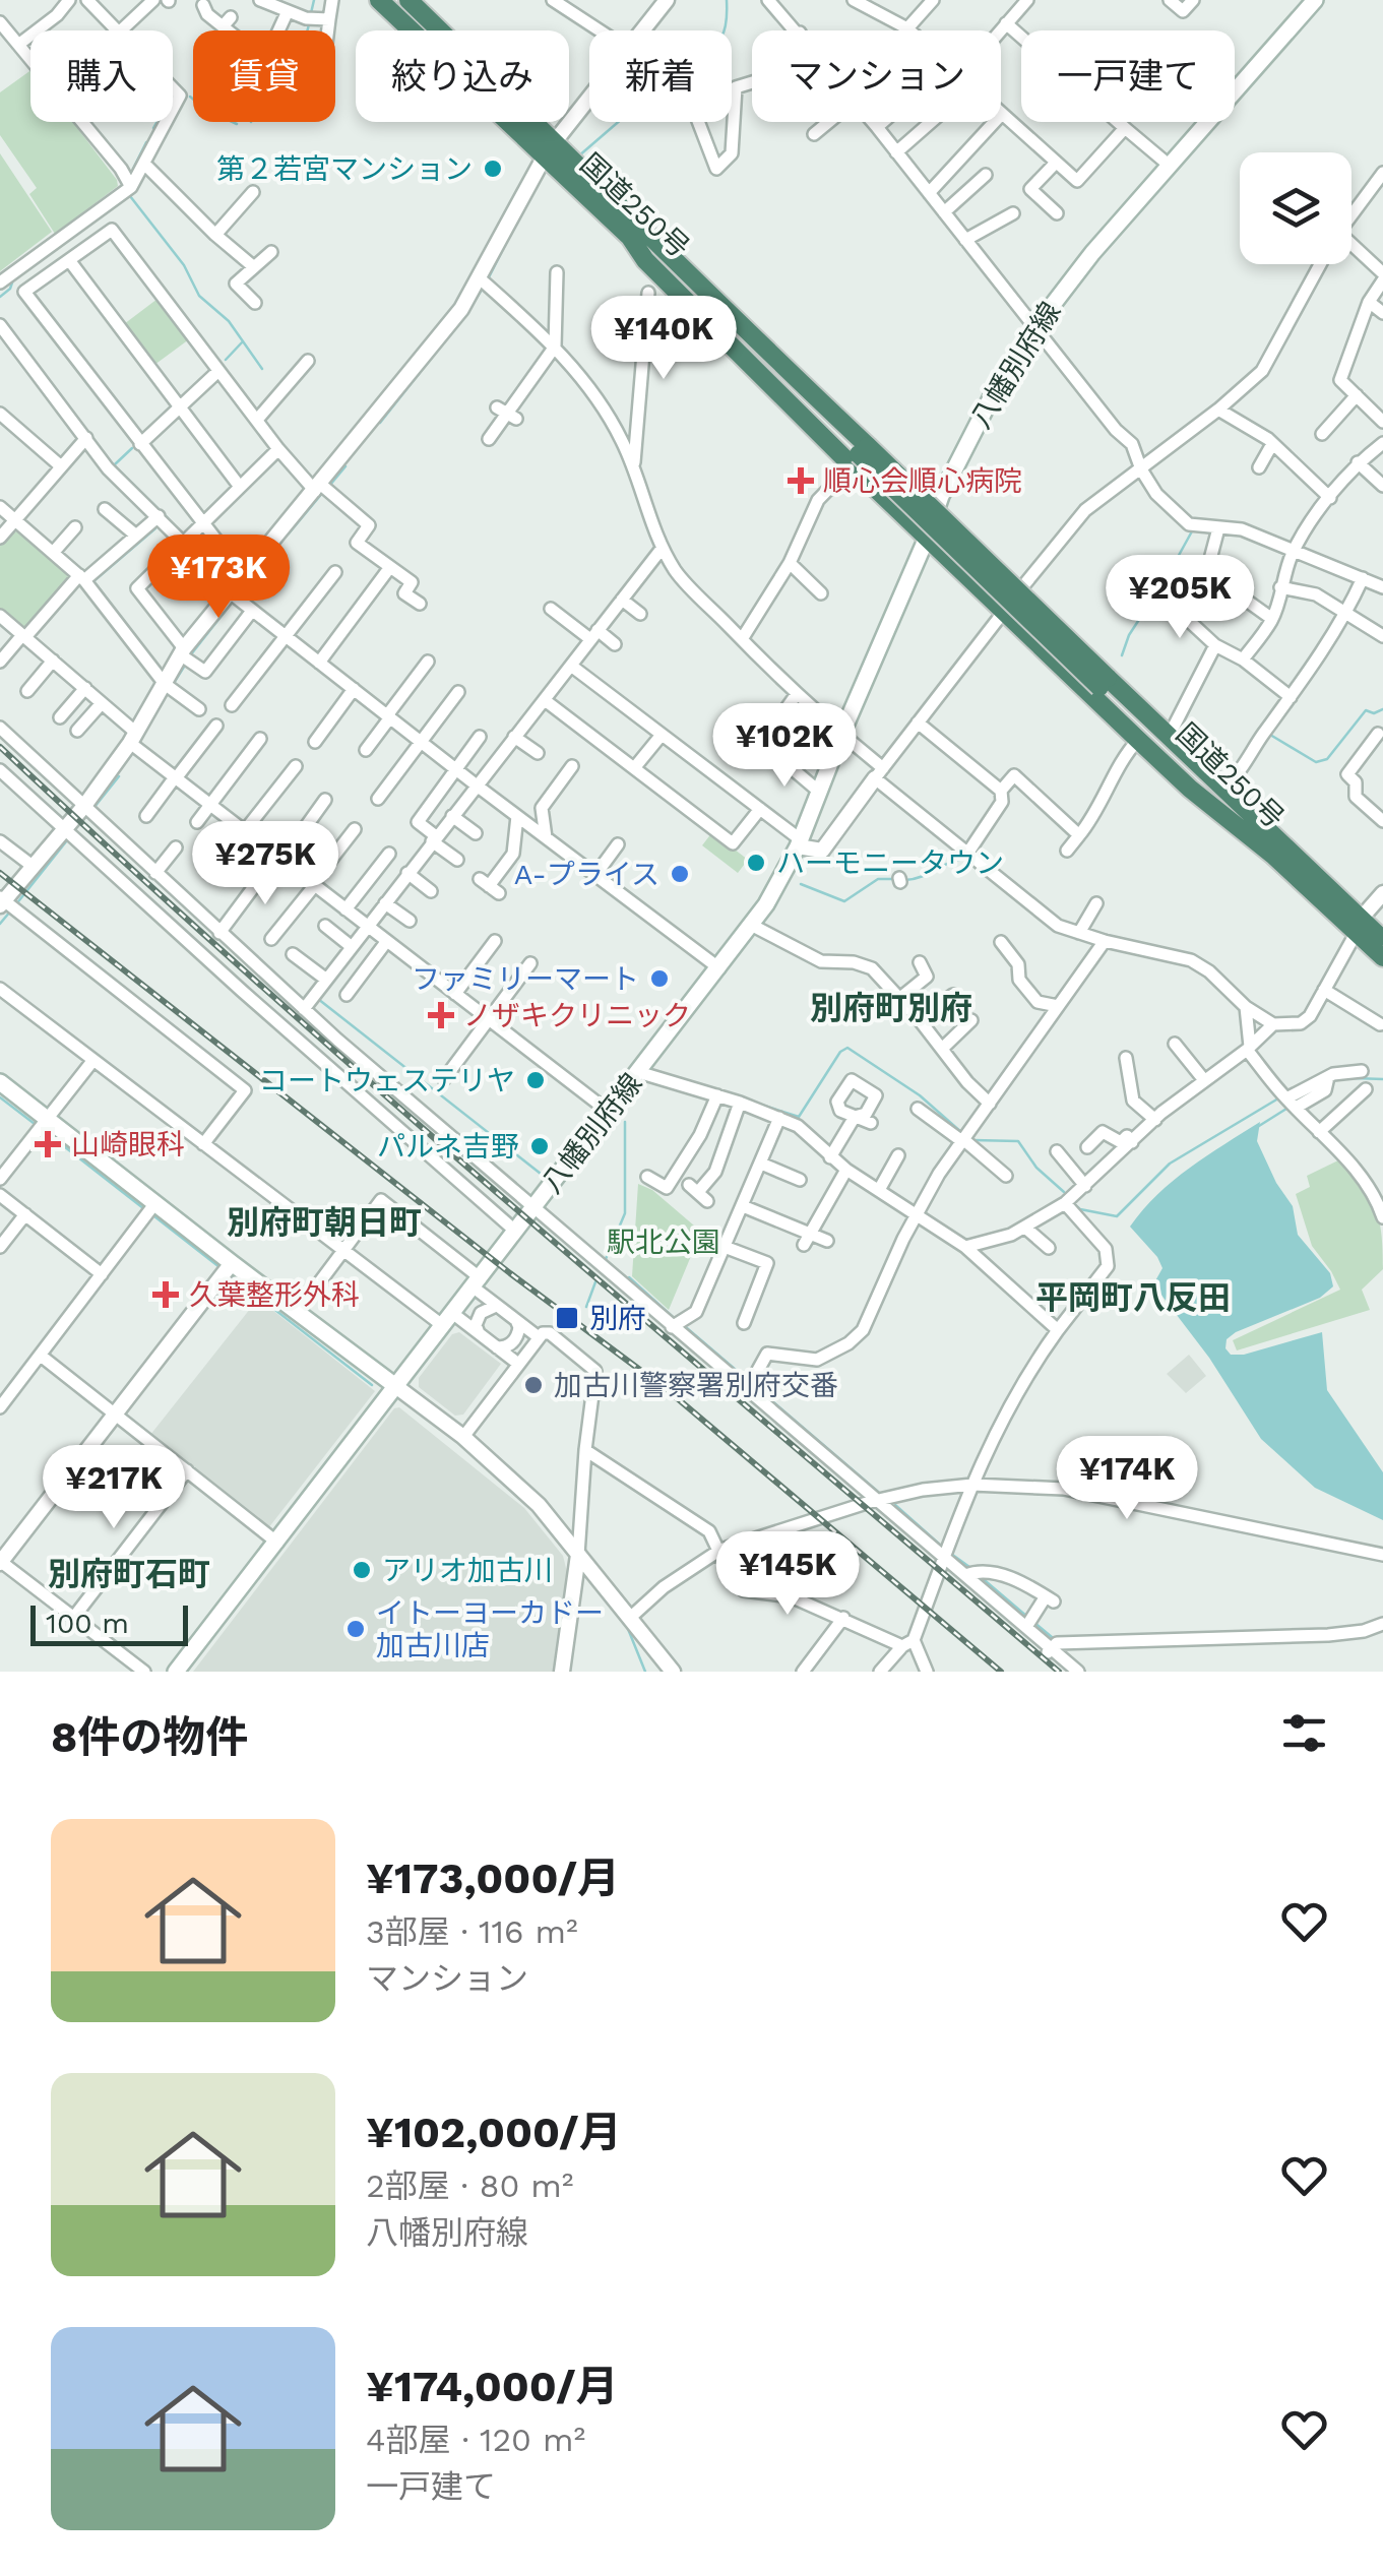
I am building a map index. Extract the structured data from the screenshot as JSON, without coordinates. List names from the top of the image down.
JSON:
{
  "streets": {
    "highway": ["国道250号"],
    "main road": ["八幡別府線"]
  },
  "districts": [
    "別府町別府",
    "別府町朝日町",
    "平岡町八反田",
    "別府町石町"
  ],
  "parks": ["駅北公園"],
  "places": {
    "other": [
      "第２若宮マンション",
      "ハーモニータウン",
      "A-プライス",
      "ファミリーマート",
      "コートウェステリヤ",
      "パルネ吉野",
      "加古川警察署別府交番",
      "アリオ加古川",
      "イトーヨーカドー 加古川店"
    ],
    "health": [
      "順心会順心病院",
      "ノザキクリニック",
      "山崎眼科",
      "久葉整形外科"
    ],
    "transit": ["別府"]
  },
  "scale_bar": "100 m",
  "page": {
    "chip": [
      "購入",
      "賃貸",
      "絞り込み",
      "新着",
      "マンション",
      "一戸建て"
    ],
    "price": [
      "¥140K",
      "¥173K",
      "¥205K",
      "¥102K",
      "¥275K",
      "¥174K",
      "¥217K",
      "¥145K"
    ],
    "scale": "100 m",
    "heading": "8件の物件",
    "list": [
      {
        "name": "¥173,000/月",
        "note": "3部屋 · 116 m² · マンション"
      },
      {
        "name": "¥102,000/月",
        "note": "2部屋 · 80 m² · 八幡別府線"
      },
      {
        "name": "¥174,000/月",
        "note": "4部屋 · 120 m² · 一戸建て"
      }
    ]
  }
}
